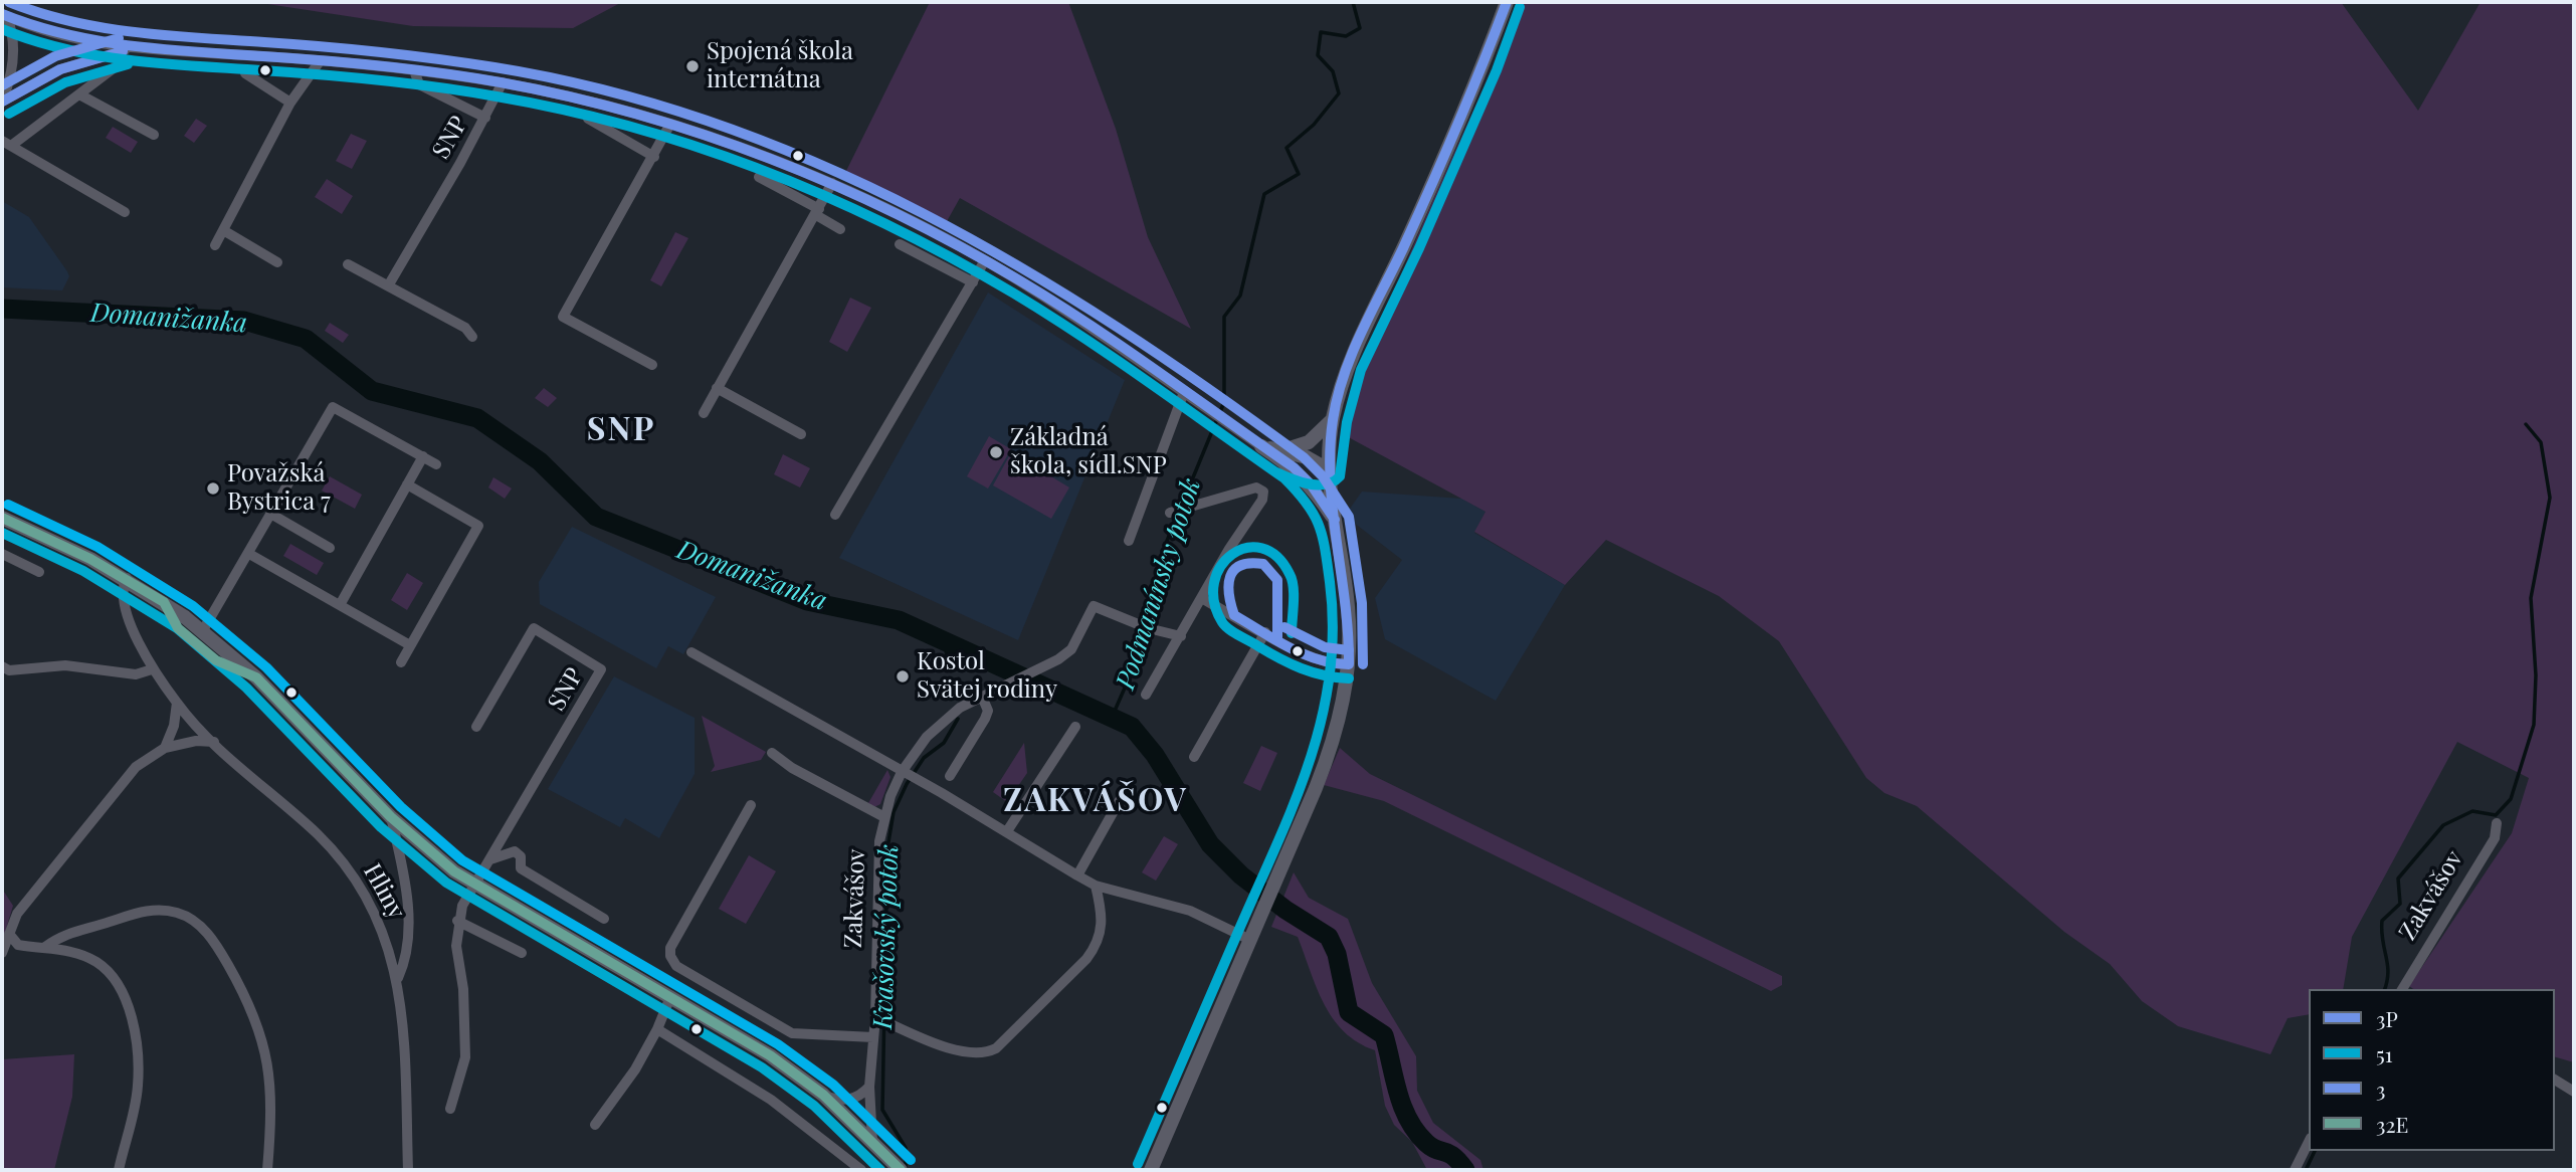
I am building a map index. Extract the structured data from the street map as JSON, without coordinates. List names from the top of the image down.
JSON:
{
  "streets": {
    "street": ["SNP", "Hliny", "Zakvášov"]
  },
  "districts": ["SNP", "ZAKVÁŠOV"],
  "water": ["Domanižanka", "Podmanínsky potok", "Kvašovský potok"],
  "places": [
    "Spojená škola internátna",
    "Základná škola, sídl.SNP",
    "Považská Bystrica 7",
    "Kostol Svätej rodiny"
  ],
  "lines": [
    "transit line 3P",
    "transit line 3",
    "transit line 51",
    "transit line 32E"
  ],
  "legend": [
    "3P",
    "51",
    "3",
    "32E"
  ]
}
